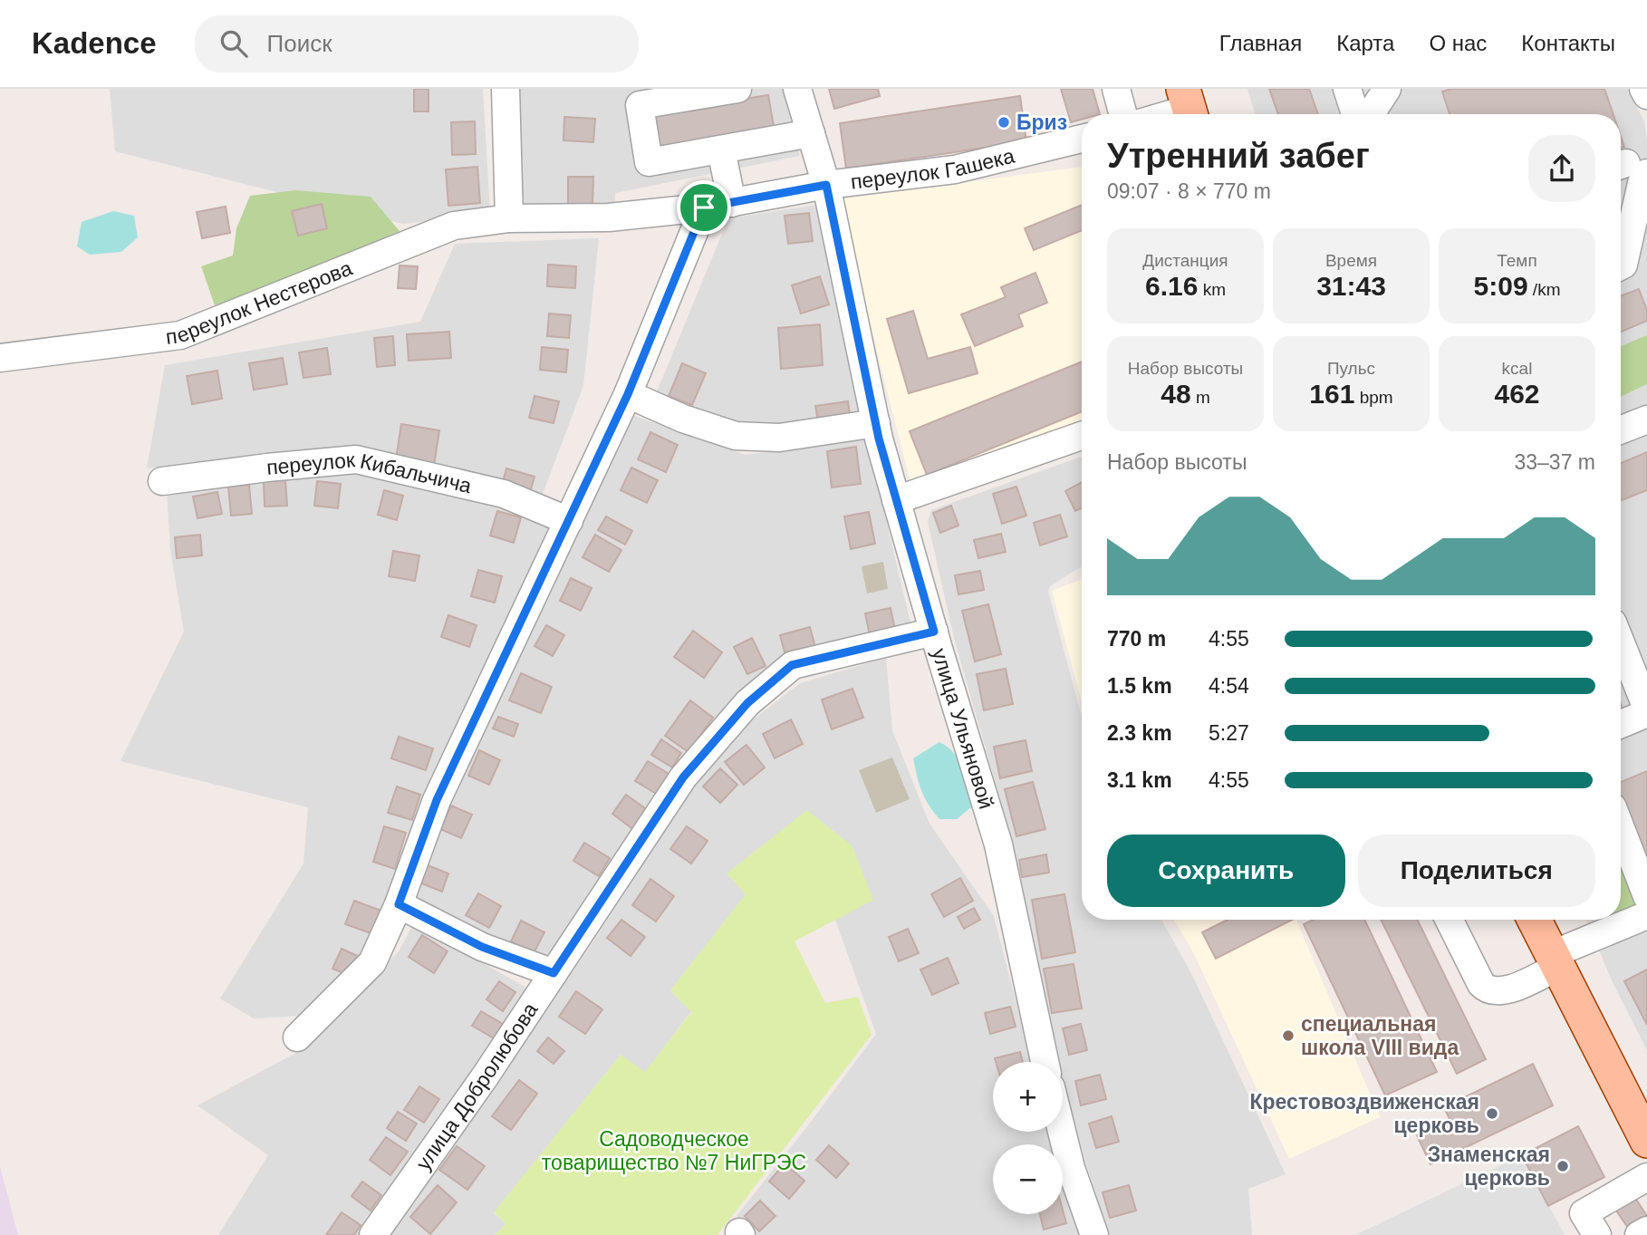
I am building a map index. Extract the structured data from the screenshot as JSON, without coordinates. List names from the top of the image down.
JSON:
{
  "streets": {
    "street": [
      "переулок Гашека",
      "переулок Нестерова",
      "переулок Кибальчича",
      "улица Ульяновой",
      "улица Добролюбова"
    ]
  },
  "crossings": [
    ["переулок Гашека", "переулок Нестерова"],
    ["переулок Гашека", "улица Ульяновой"],
    ["улица Ульяновой", "улица Добролюбова"]
  ],
  "parks": ["Садоводческое товарищество №7 НиГРЭС"],
  "places": [
    "Бриз",
    "специальная школа VIII вида",
    "Крестовоздвиженская церковь",
    "Знаменская церковь"
  ],
  "page": {
    "header": "Kadence",
    "search": "Поиск",
    "nav": [
      "Главная",
      "Карта",
      "О нас",
      "Контакты"
    ],
    "heading": ["Утренний забег", "09:07 · 8 × 770 m"],
    "stats": [
      ["Дистанция", "6.16 km"],
      ["Время", "31:43"],
      ["Темп", "5:09 /km"],
      ["Набор высоты", "48 m"],
      ["Пульс", "161 bpm"],
      ["kcal", "462"]
    ],
    "chart": ["Набор высоты", "33–37 m"],
    "list": [
      {
        "name": "770 m",
        "note": "4:55"
      },
      {
        "name": "1.5 km",
        "note": "4:54"
      },
      {
        "name": "2.3 km",
        "note": "5:27"
      },
      {
        "name": "3.1 km",
        "note": "4:55"
      }
    ],
    "buttons": ["Сохранить", "Поделиться"],
    "map_buttons": ["+", "−"]
  }
}
